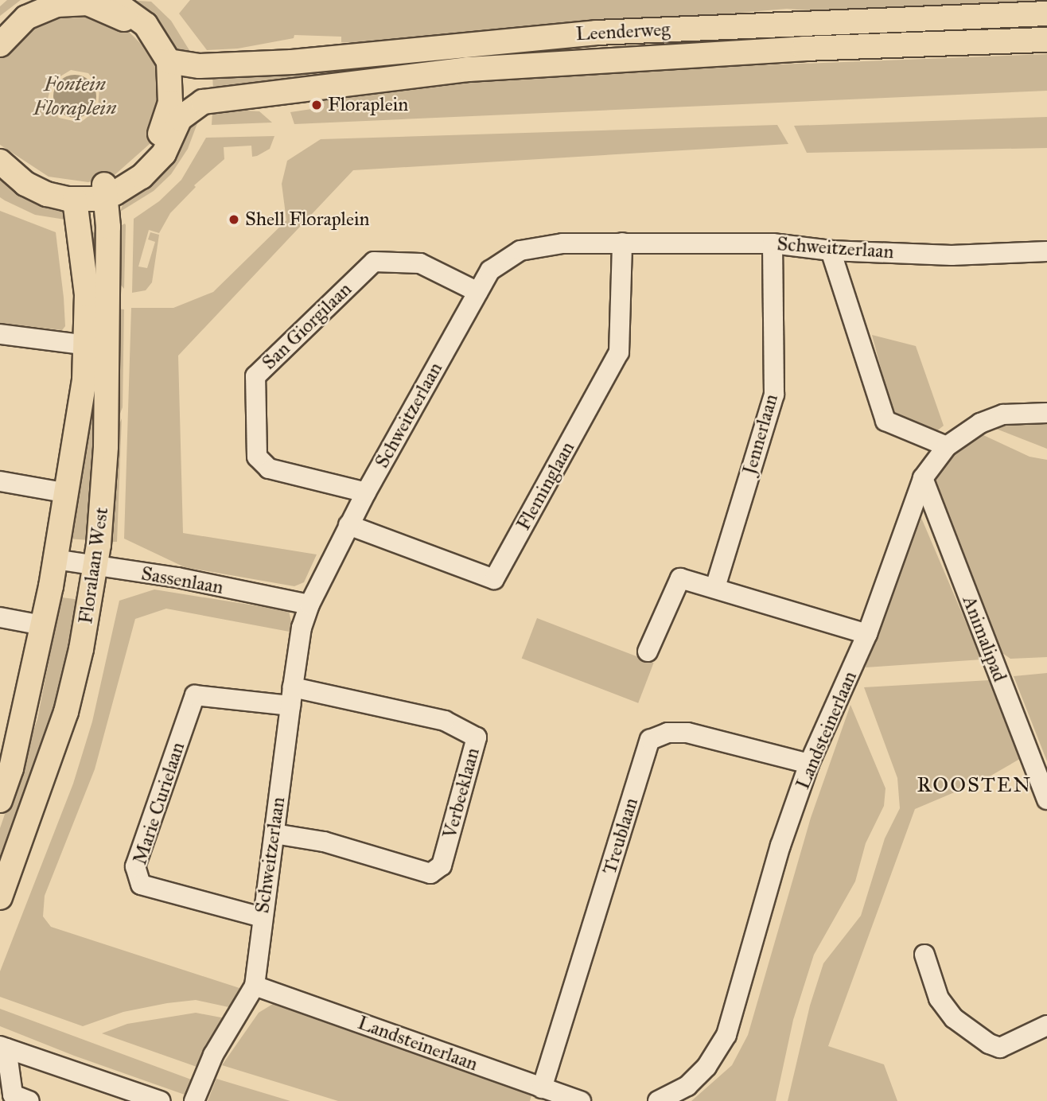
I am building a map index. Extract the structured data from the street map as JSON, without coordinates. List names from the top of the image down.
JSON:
{
  "streets": {
    "main road": ["Leenderweg", "Floralaan West"],
    "street": [
      "Schweitzerlaan",
      "San Giorgilaan",
      "Jennerlaan",
      "Fleminglaan",
      "Sassenlaan",
      "Animalipad",
      "Landsteinerlaan",
      "Verbeeklaan",
      "Marie Curielaan",
      "Treublaan"
    ]
  },
  "crossings": [
    ["Schweitzerlaan", "San Giorgilaan"],
    ["Schweitzerlaan", "Jennerlaan"],
    ["Schweitzerlaan", "Fleminglaan"],
    ["Schweitzerlaan", "Sassenlaan"],
    ["Schweitzerlaan", "Landsteinerlaan"],
    ["Schweitzerlaan", "Verbeeklaan"],
    ["Schweitzerlaan", "Marie Curielaan"],
    ["Floralaan West", "Sassenlaan"],
    ["Animalipad", "Landsteinerlaan"],
    ["Landsteinerlaan", "Treublaan"],
    ["Verbeeklaan", "Marie Curielaan"]
  ],
  "districts": ["ROOSTEN"],
  "water": ["Fontein Floraplein"],
  "places": ["Floraplein", "Shell Floraplein"]
}
